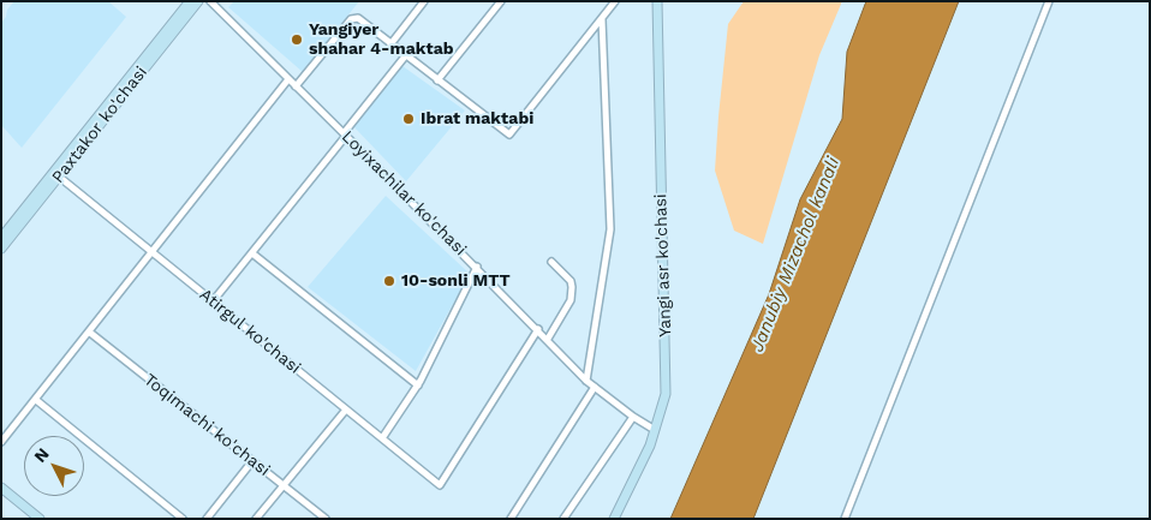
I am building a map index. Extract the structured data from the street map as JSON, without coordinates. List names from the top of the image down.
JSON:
{
  "streets": {
    "main road": ["Paxtakor ko'chasi", "Yangi asr ko'chasi"],
    "street": ["Loyixachilar ko'chasi", "Atirgul ko'chasi", "Toqimachi ko'chasi"]
  },
  "crossings": [
    ["Paxtakor ko'chasi", "Atirgul ko'chasi"],
    ["Loyixachilar ko'chasi", "Yangi asr ko'chasi"],
    ["Loyixachilar ko'chasi", "Atirgul ko'chasi"]
  ],
  "water": ["Janubiy Mizachol kanali"],
  "places": ["Yangiyer shahar 4-maktab", "Ibrat maktabi", "10-sonli MTT"],
  "north": "top left"
}
